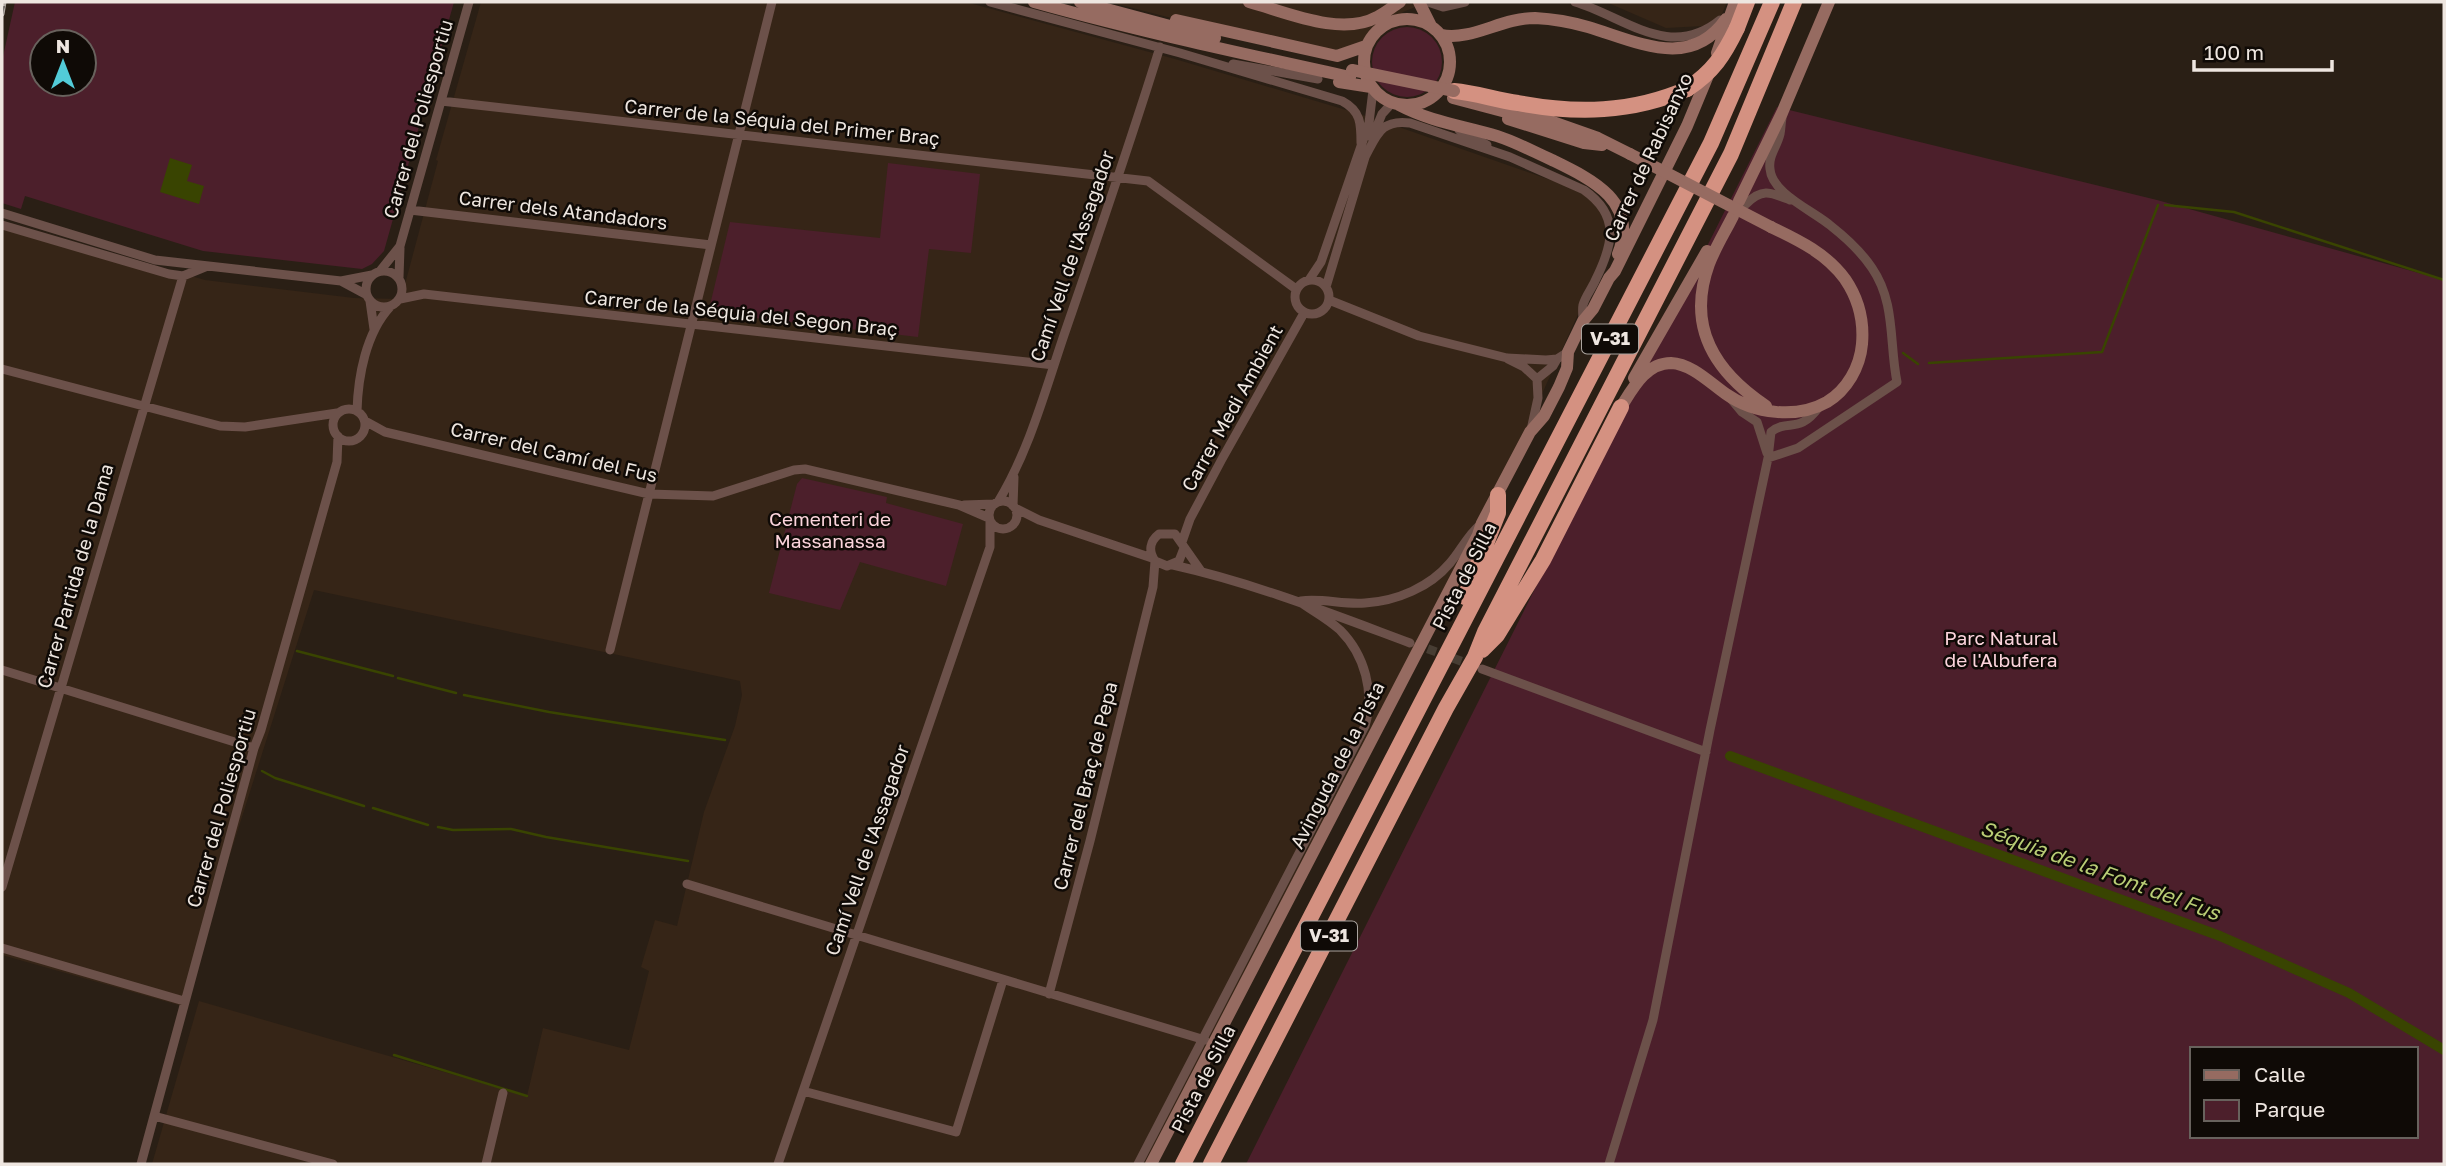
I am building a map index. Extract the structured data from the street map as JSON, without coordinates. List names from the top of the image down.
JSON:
{
  "streets": {
    "highway": ["V-31", "Pista de Silla"],
    "street": [
      "Carrer del Poliesportiu",
      "Carrer de la Séquia del Primer Braç",
      "Carrer de Rabisanxo",
      "Carrer dels Atandadors",
      "Camí Vell de l'Assagador",
      "Carrer de la Séquia del Segon Braç",
      "Carrer Medi Ambient",
      "Carrer del Camí del Fus",
      "Carrer Partida de la Dama",
      "Avinguda de la Pista",
      "Carrer del Braç de Pepa"
    ]
  },
  "crossings": [
    ["Carrer del Poliesportiu", "Carrer de la Séquia del Primer Braç"],
    ["Carrer del Poliesportiu", "Carrer dels Atandadors"],
    ["Carrer del Poliesportiu", "Carrer de la Séquia del Segon Braç"],
    ["Carrer del Poliesportiu", "Carrer del Camí del Fus"],
    ["Carrer de la Séquia del Primer Braç", "Camí Vell de l'Assagador"],
    ["Carrer de la Séquia del Primer Braç", "Carrer Medi Ambient"],
    ["Carrer de Rabisanxo", "Avinguda de la Pista"],
    ["Camí Vell de l'Assagador", "Carrer de la Séquia del Segon Braç"],
    ["Camí Vell de l'Assagador", "Carrer del Camí del Fus"],
    ["Carrer Medi Ambient", "Carrer del Braç de Pepa"]
  ],
  "water": ["Séquia de la Font del Fus"],
  "parks": ["Cementeri de Massanassa", "Parc Natural de l'Albufera"],
  "legend": ["Calle", "Parque"],
  "scale_bar": "100 m",
  "north": "top"
}
